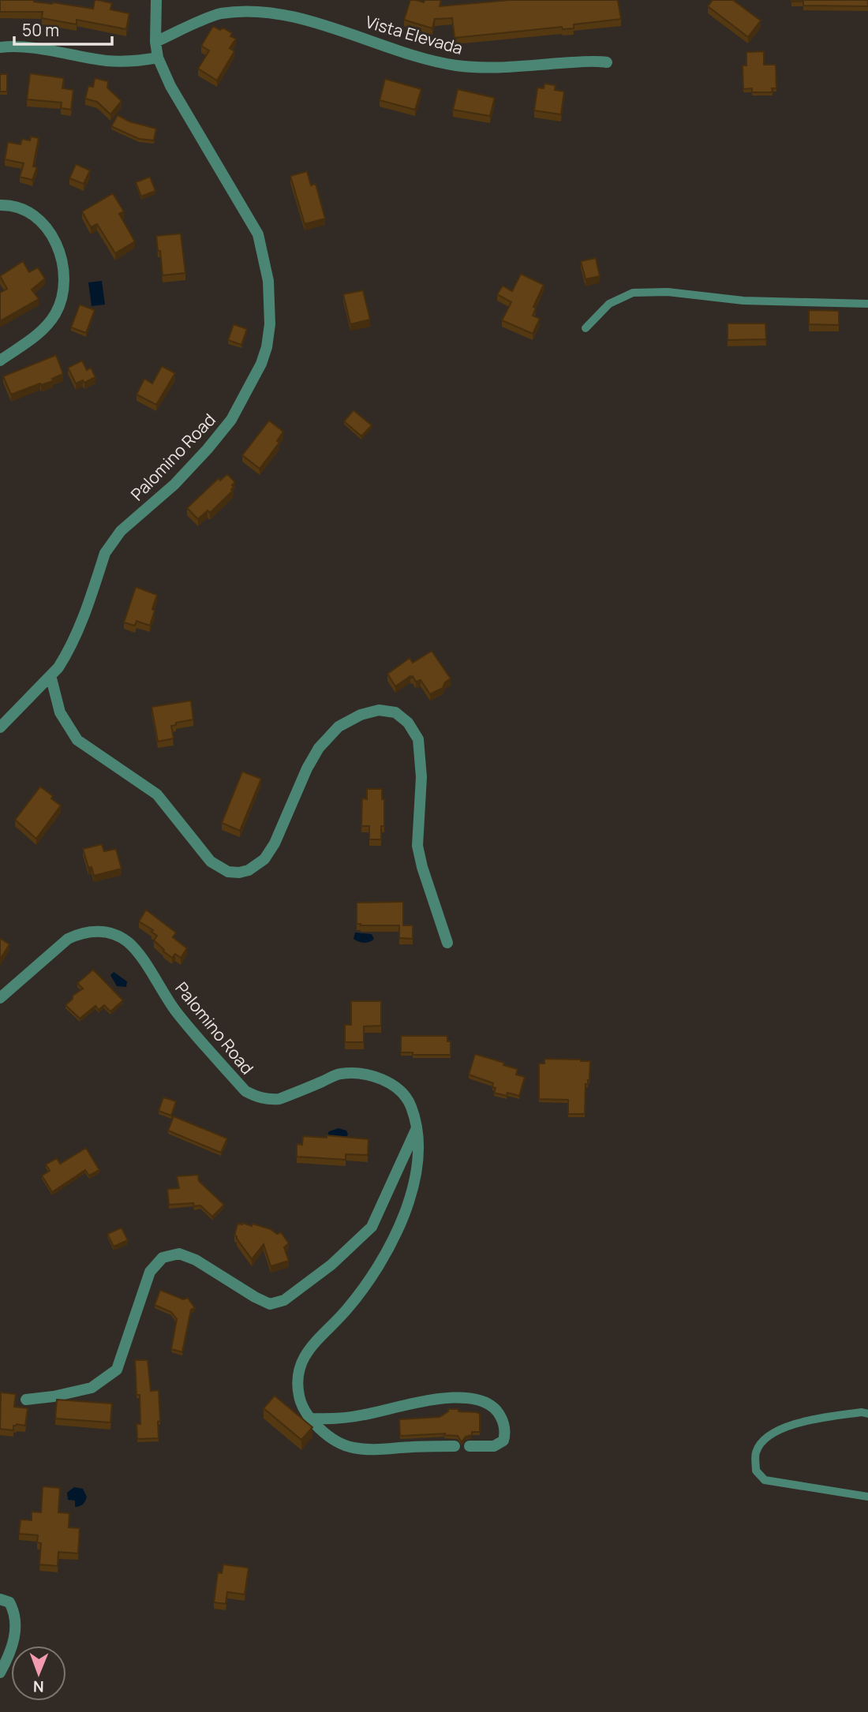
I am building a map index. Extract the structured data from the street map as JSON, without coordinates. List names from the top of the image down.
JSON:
{
  "streets": {
    "street": ["Vista Elevada", "Palomino Road"]
  },
  "crossings": [
    ["Vista Elevada", "Palomino Road"]
  ],
  "scale_bar": "50 m",
  "north": "bottom"
}
